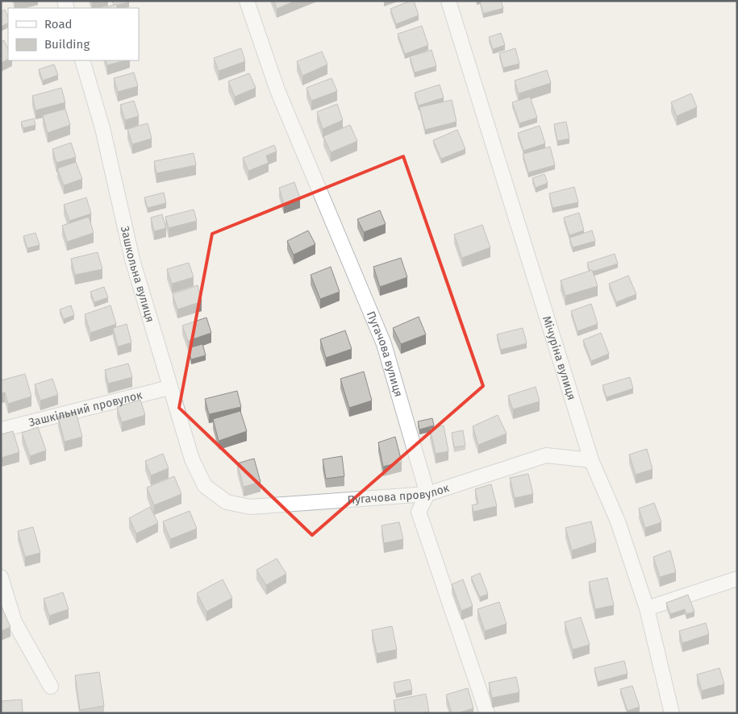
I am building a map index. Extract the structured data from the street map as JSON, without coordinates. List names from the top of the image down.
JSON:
{
  "streets": {
    "street": [
      "Зашкольна вулиця",
      "Пугачова вулиця",
      "Мічуріна вулиця",
      "Зашкільний провулок",
      "Пугачова провулок"
    ]
  },
  "crossings": [
    ["Зашкольна вулиця", "Зашкільний провулок"],
    ["Зашкольна вулиця", "Пугачова провулок"],
    ["Пугачова вулиця", "Пугачова провулок"],
    ["Мічуріна вулиця", "Пугачова провулок"]
  ],
  "legend": ["Road", "Building"]
}
